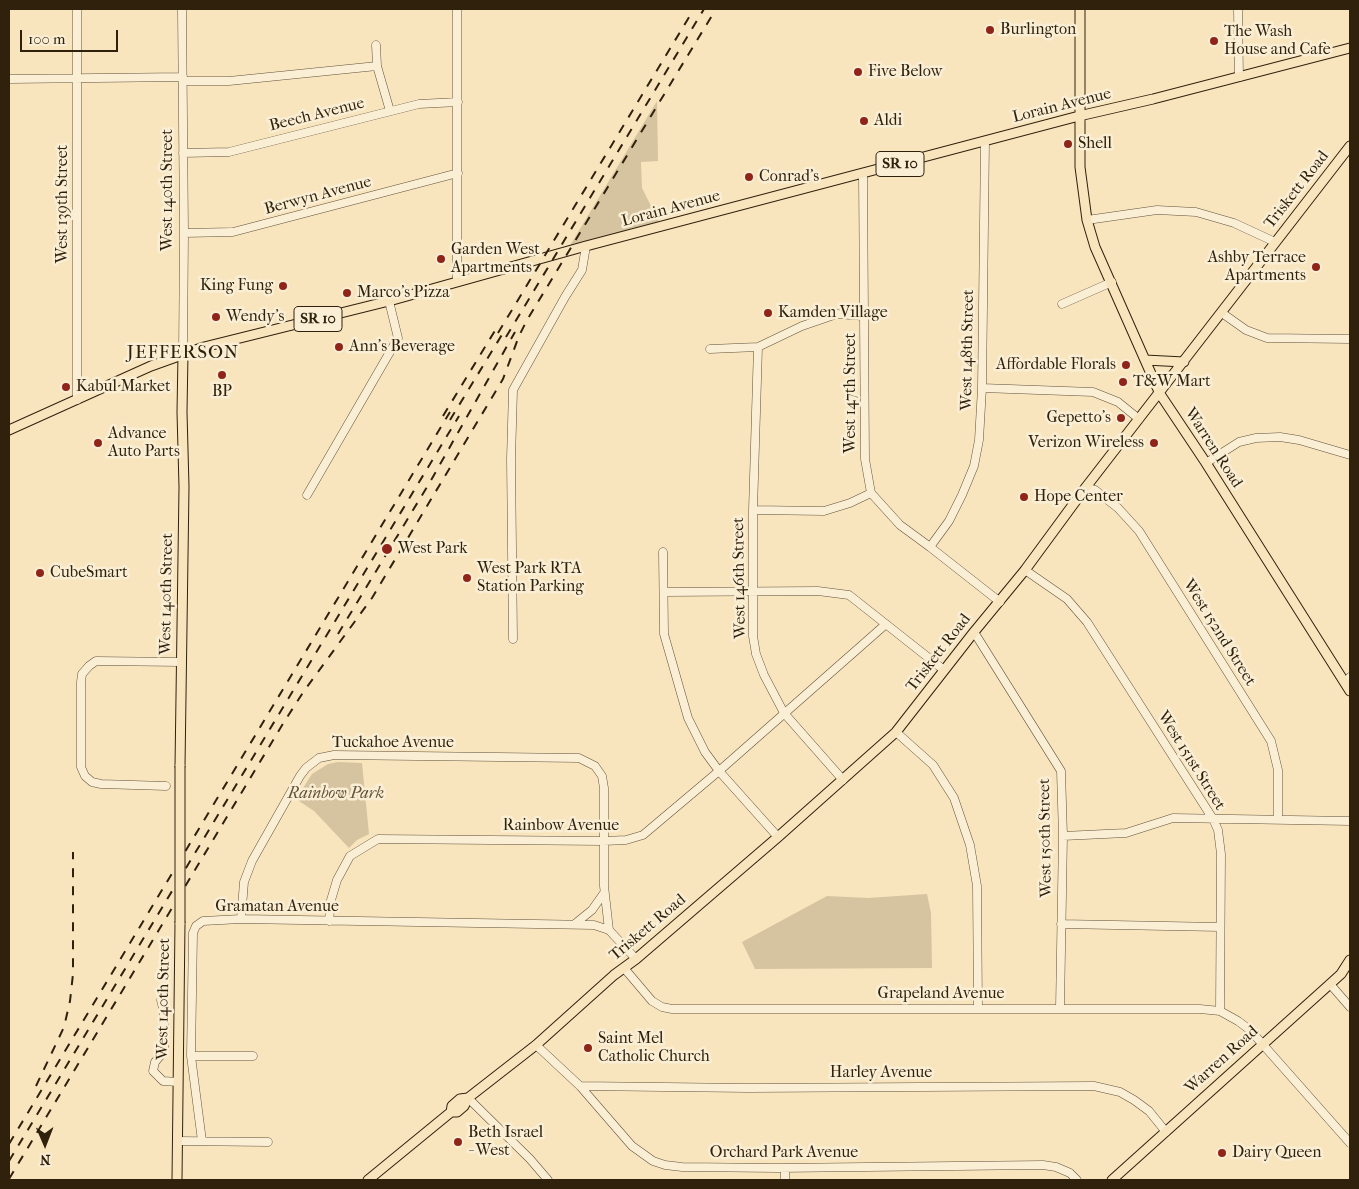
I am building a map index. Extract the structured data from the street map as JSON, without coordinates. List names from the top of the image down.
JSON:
{
  "streets": {
    "main road": [
      "Lorain Avenue",
      "SR 10",
      "West 140th Street",
      "Triskett Road",
      "Warren Road"
    ],
    "street": [
      "Beech Avenue",
      "Berwyn Avenue",
      "West 139th Street",
      "West 148th Street",
      "West 147th Street",
      "West 146th Street",
      "West 152nd Street",
      "Tuckahoe Avenue",
      "West 151st Street",
      "Rainbow Avenue",
      "West 150th Street",
      "Gramatan Avenue",
      "Grapeland Avenue",
      "Harley Avenue",
      "Orchard Park Avenue"
    ]
  },
  "crossings": [
    ["Lorain Avenue", "West 140th Street"],
    ["Lorain Avenue", "West 139th Street"],
    ["Lorain Avenue", "West 148th Street"],
    ["Lorain Avenue", "West 147th Street"],
    ["Lorain Avenue", "Warren Road"],
    ["Beech Avenue", "West 140th Street"],
    ["West 140th Street", "Berwyn Avenue"],
    ["Triskett Road", "Warren Road"],
    ["Triskett Road", "West 146th Street"],
    ["Triskett Road", "West 152nd Street"],
    ["Triskett Road", "West 151st Street"],
    ["Triskett Road", "West 150th Street"],
    ["Triskett Road", "Grapeland Avenue"],
    ["Triskett Road", "Orchard Park Avenue"],
    ["Warren Road", "Grapeland Avenue"],
    ["Warren Road", "Harley Avenue"],
    ["West 146th Street", "Rainbow Avenue"],
    ["Tuckahoe Avenue", "Rainbow Avenue"],
    ["Tuckahoe Avenue", "Gramatan Avenue"],
    ["West 151st Street", "Grapeland Avenue"],
    ["Rainbow Avenue", "Gramatan Avenue"],
    ["West 150th Street", "Grapeland Avenue"],
    ["Harley Avenue", "Orchard Park Avenue"]
  ],
  "districts": ["JEFFERSON"],
  "parks": ["Rainbow Park"],
  "places": [
    "Burlington",
    "The Wash House and Cafe",
    "Five Below",
    "Aldi",
    "Shell",
    "Conrad's",
    "Garden West Apartments",
    "Ashby Terrace Apartments",
    "King Fung",
    "Marco's Pizza",
    "Kamden Village",
    "Wendy's",
    "Ann's Beverage",
    "Affordable Florals",
    "BP",
    "T&W Mart",
    "Kabul Market",
    "Gepetto's",
    "Advance Auto Parts",
    "Verizon Wireless",
    "Hope Center",
    "West Park",
    "CubeSmart",
    "West Park RTA Station Parking",
    "Saint Mel Catholic Church",
    "Beth Israel - West",
    "Dairy Queen"
  ],
  "scale_bar": "100 m",
  "north": "bottom"
}
